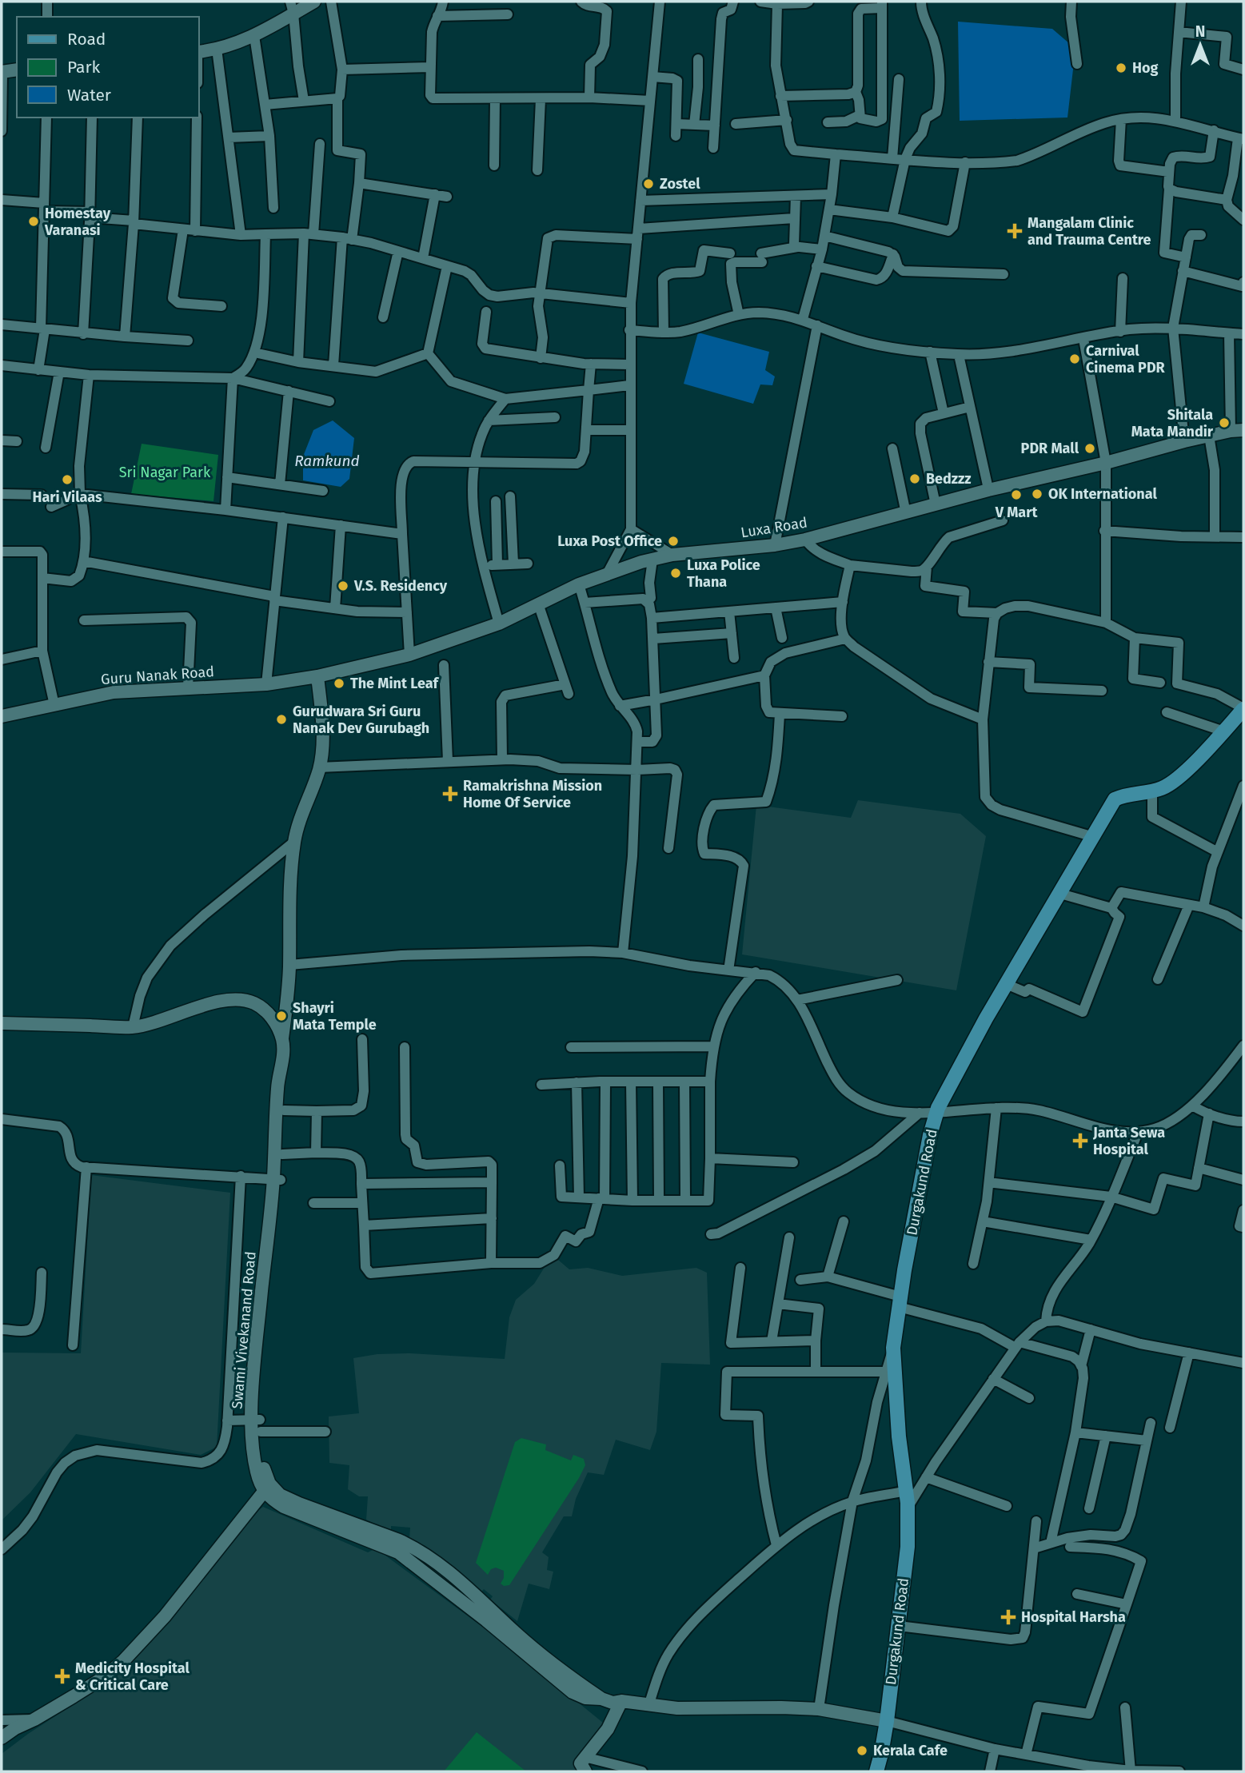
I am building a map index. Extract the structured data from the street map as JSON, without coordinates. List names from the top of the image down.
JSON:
{
  "streets": {
    "main road": ["Durgakund Road"],
    "street": ["Luxa Road", "Guru Nanak Road", "Swami Vivekanand Road"]
  },
  "crossings": [
    ["Luxa Road", "Guru Nanak Road"],
    ["Luxa Road", "Swami Vivekanand Road"],
    ["Guru Nanak Road", "Swami Vivekanand Road"]
  ],
  "water": ["Ramkund"],
  "parks": ["Sri Nagar Park"],
  "places": {
    "other": [
      "Hog",
      "Zostel",
      "Homestay Varanasi",
      "Carnival Cinema PDR",
      "Shitala Mata Mandir",
      "PDR Mall",
      "Bedzzz",
      "Hari Vilaas",
      "OK International",
      "V Mart",
      "Luxa Post Office",
      "Luxa Police Thana",
      "V.S. Residency",
      "The Mint Leaf",
      "Gurudwara Sri Guru Nanak Dev Gurubagh",
      "Shayri Mata Temple",
      "Kerala Cafe"
    ],
    "health": [
      "Mangalam Clinic and Trauma Centre",
      "Ramakrishna Mission Home Of Service",
      "Janta Sewa Hospital",
      "Hospital Harsha",
      "Medicity Hospital & Critical Care"
    ]
  },
  "legend": ["Road", "Park", "Water"],
  "north": "top"
}
